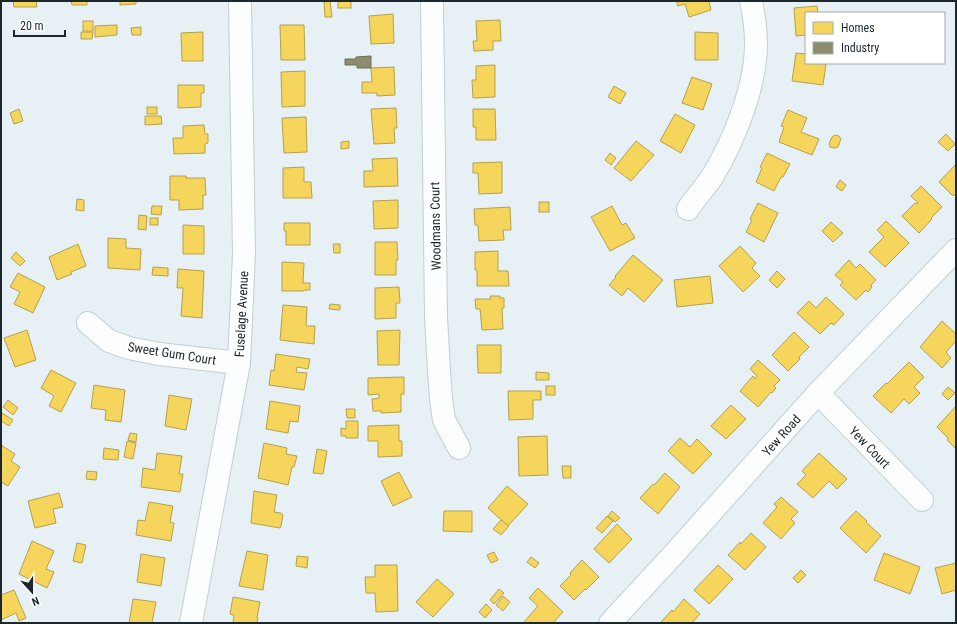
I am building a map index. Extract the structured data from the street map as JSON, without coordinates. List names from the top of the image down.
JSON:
{
  "streets": {
    "street": [
      "Woodmans Court",
      "Fuselage Avenue",
      "Sweet Gum Court",
      "Yew Road",
      "Yew Court"
    ]
  },
  "crossings": [
    ["Fuselage Avenue", "Sweet Gum Court"],
    ["Yew Road", "Yew Court"]
  ],
  "legend": ["Homes", "Industry"],
  "scale_bar": "20 m",
  "north": "bottom"
}
